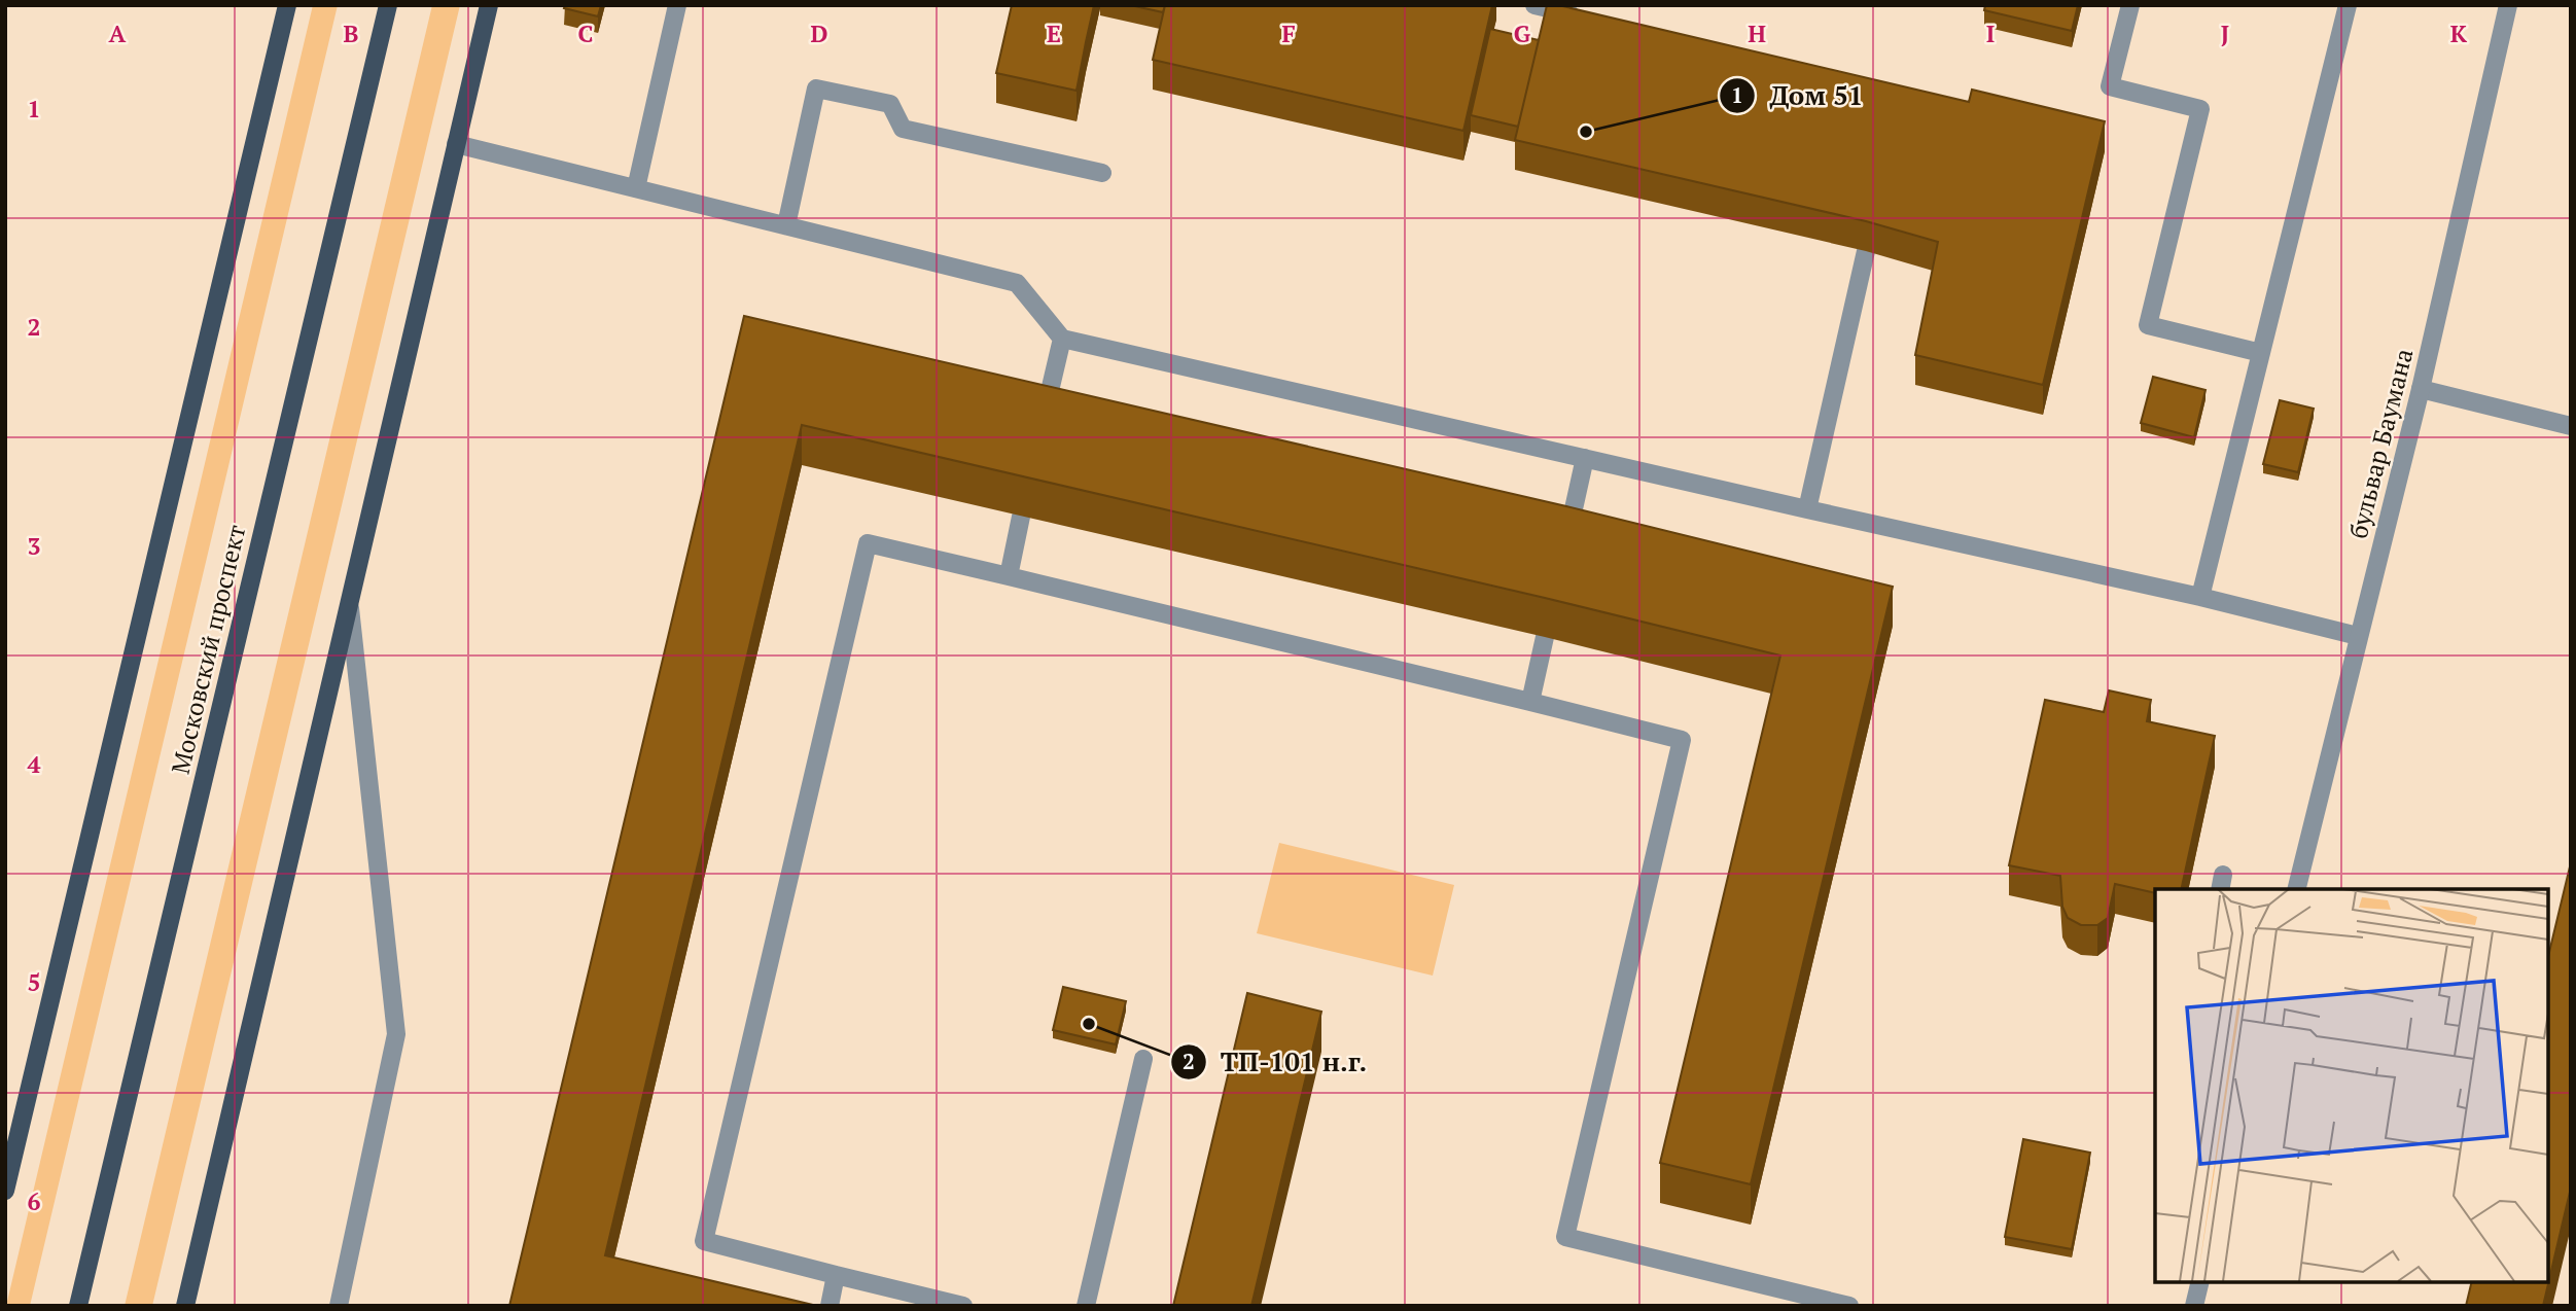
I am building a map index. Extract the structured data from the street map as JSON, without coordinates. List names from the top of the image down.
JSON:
{
  "streets": {
    "main road": ["Московский проспект"],
    "street": ["бульвар Баумана"]
  },
  "places": ["Дом 51", "ТП-101 н.г."],
  "grid": {
    "columns": [
      "A",
      "B",
      "C",
      "D",
      "E",
      "F",
      "G",
      "H",
      "I",
      "J",
      "K"
    ],
    "rows": [
      "1",
      "2",
      "3",
      "4",
      "5",
      "6"
    ]
  }
}
